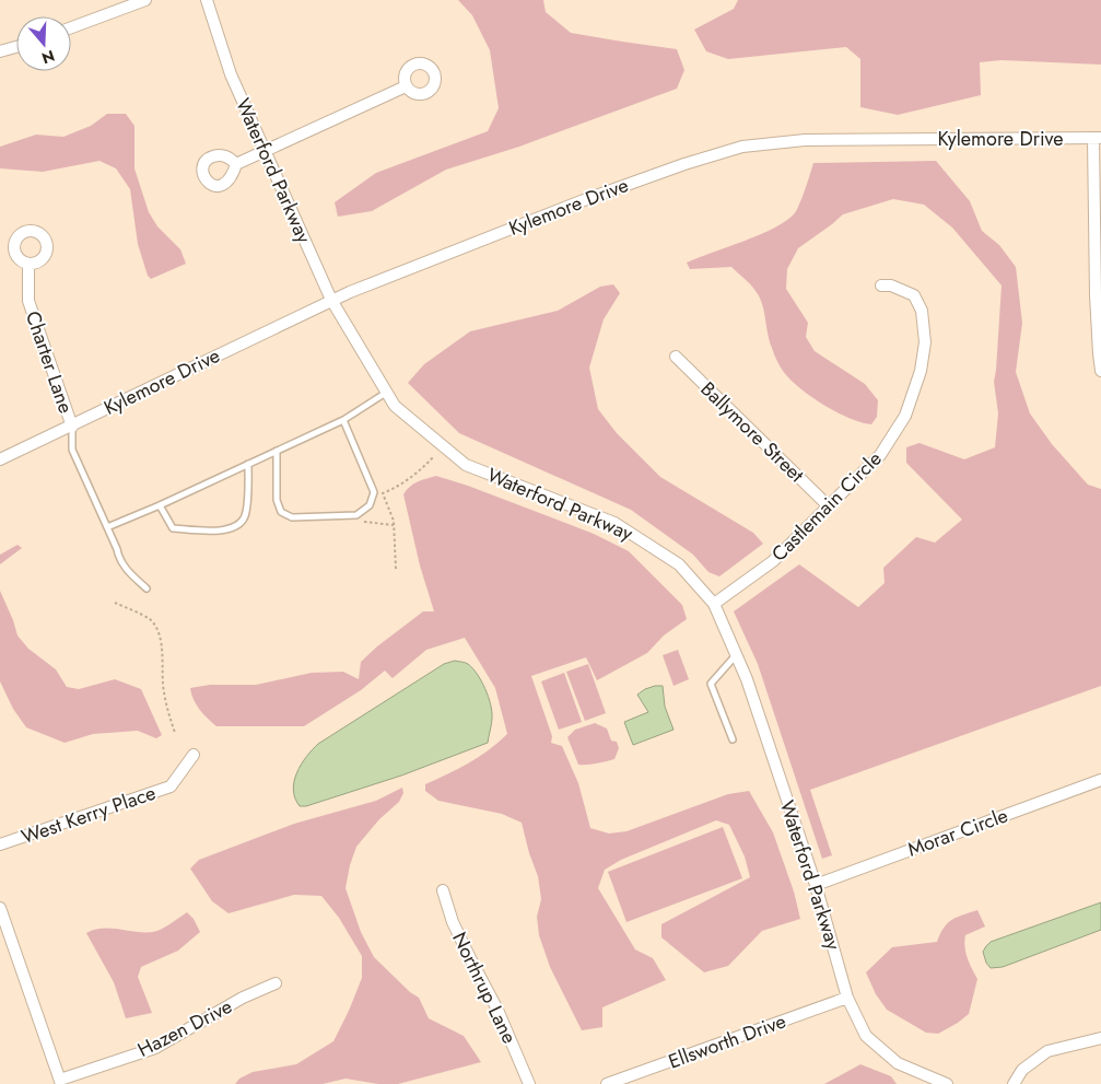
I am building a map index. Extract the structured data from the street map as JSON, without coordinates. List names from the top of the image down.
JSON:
{
  "streets": {
    "street": [
      "Kylemore Drive",
      "Waterford Parkway",
      "Charter Lane",
      "Ballymore Street",
      "Castlemain Circle",
      "West Kerry Place",
      "Morar Circle",
      "Northrup Lane",
      "Hazen Drive",
      "Ellsworth Drive"
    ]
  },
  "crossings": [
    ["Kylemore Drive", "Waterford Parkway"],
    ["Kylemore Drive", "Charter Lane"],
    ["Waterford Parkway", "Castlemain Circle"],
    ["Waterford Parkway", "Morar Circle"],
    ["Waterford Parkway", "Ellsworth Drive"],
    ["Ballymore Street", "Castlemain Circle"]
  ],
  "north": "bottom"
}
